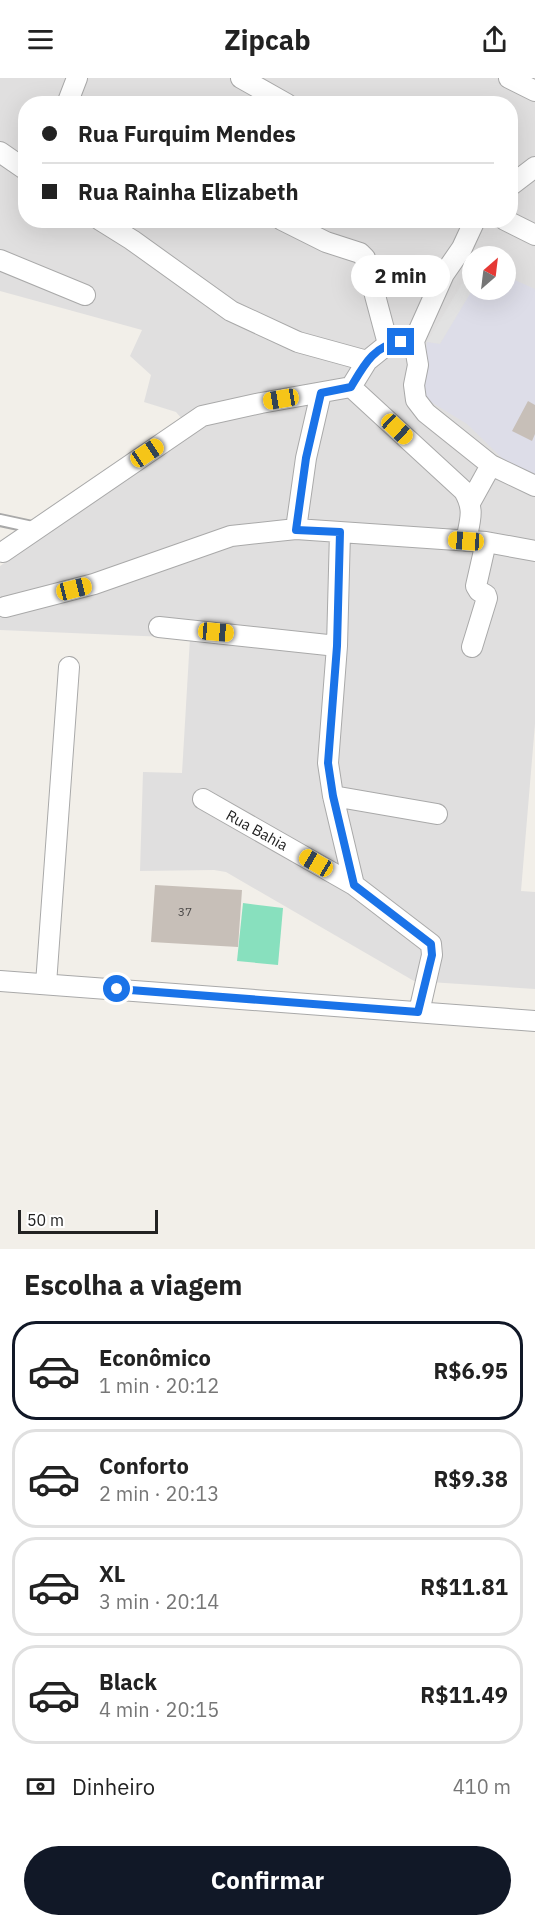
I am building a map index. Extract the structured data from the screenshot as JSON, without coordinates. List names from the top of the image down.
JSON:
{
  "streets": {
    "street": ["Rua Bahia"]
  },
  "house_numbers": ["37"],
  "scale_bar": "50 m",
  "north": "top right",
  "page": {
    "header": "Zipcab",
    "banner": ["Rua Furquim Mendes", "Rua Rainha Elizabeth"],
    "bubble": "2 min",
    "scale": "50 m",
    "heading": "Escolha a viagem",
    "list": [
      {
        "name": "Econômico",
        "note": "1 min · 20:12",
        "value": "R$6.95"
      },
      {
        "name": "Conforto",
        "note": "2 min · 20:13",
        "value": "R$9.38"
      },
      {
        "name": "XL",
        "note": "3 min · 20:14",
        "value": "R$11.81"
      },
      {
        "name": "Black",
        "note": "4 min · 20:15",
        "value": "R$11.49"
      }
    ],
    "pay": ["Dinheiro", "410 m"],
    "buttons": "Confirmar"
  }
}
